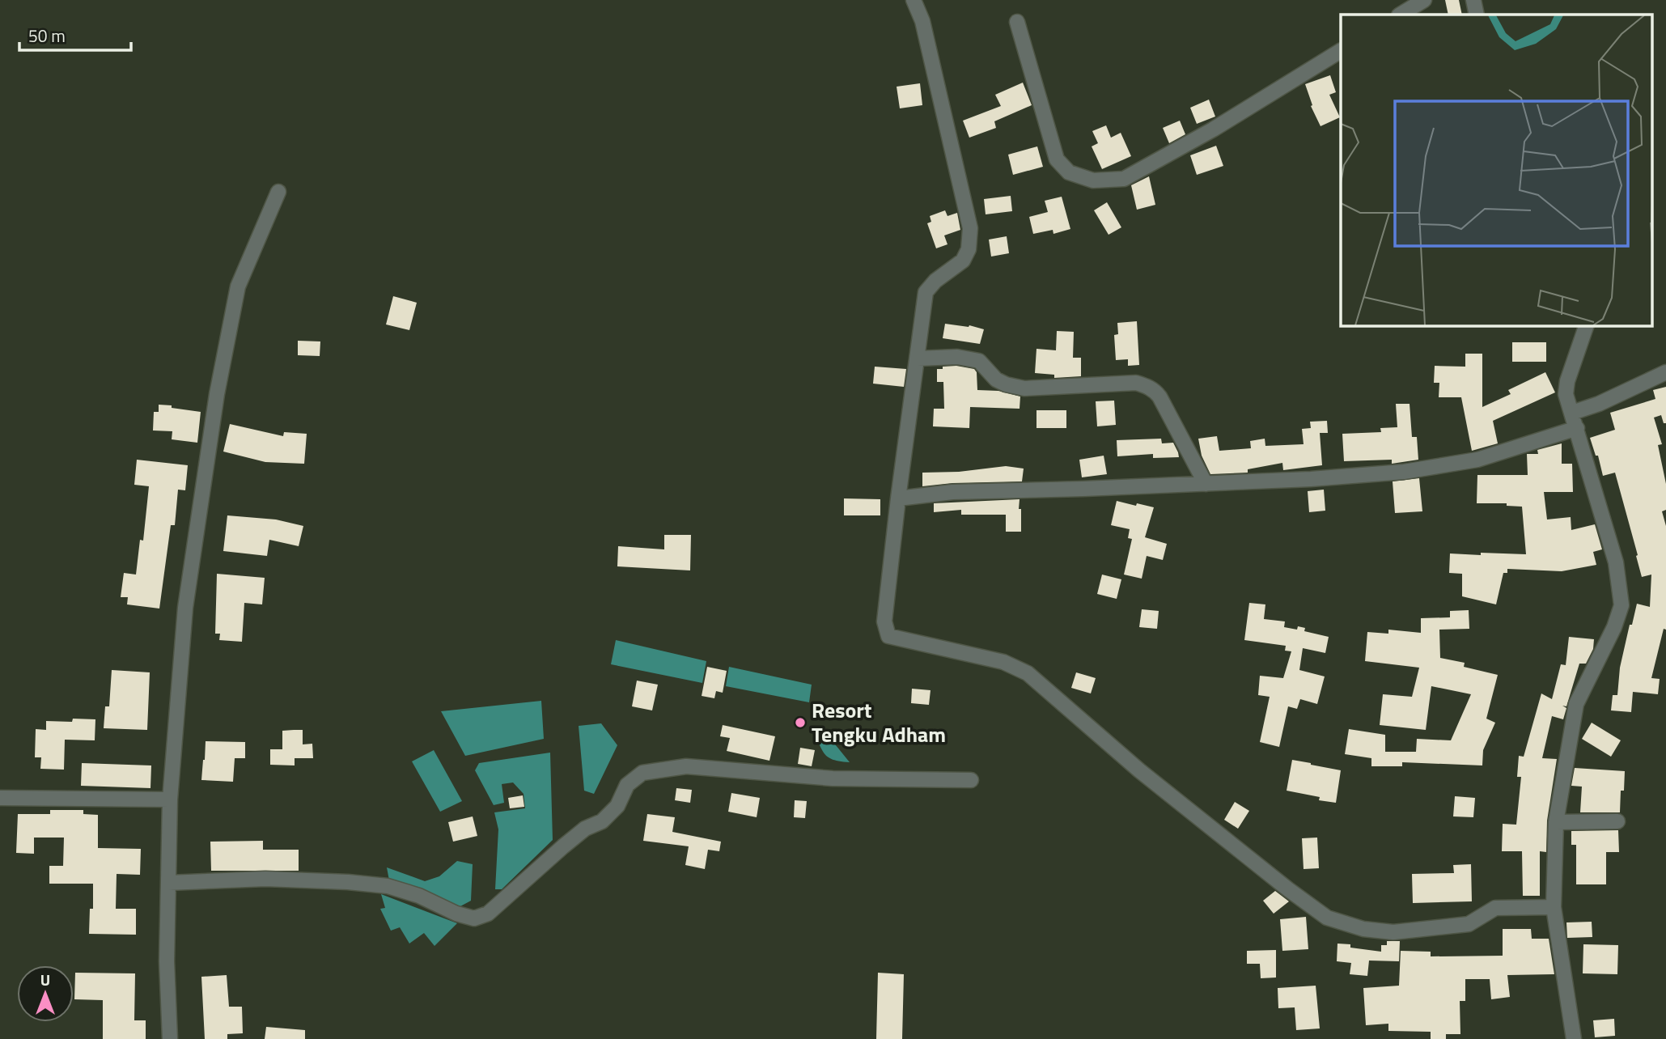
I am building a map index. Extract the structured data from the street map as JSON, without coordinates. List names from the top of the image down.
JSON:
{
  "places": ["Resort Tengku Adham"],
  "scale_bar": "50 m",
  "north": "top"
}
